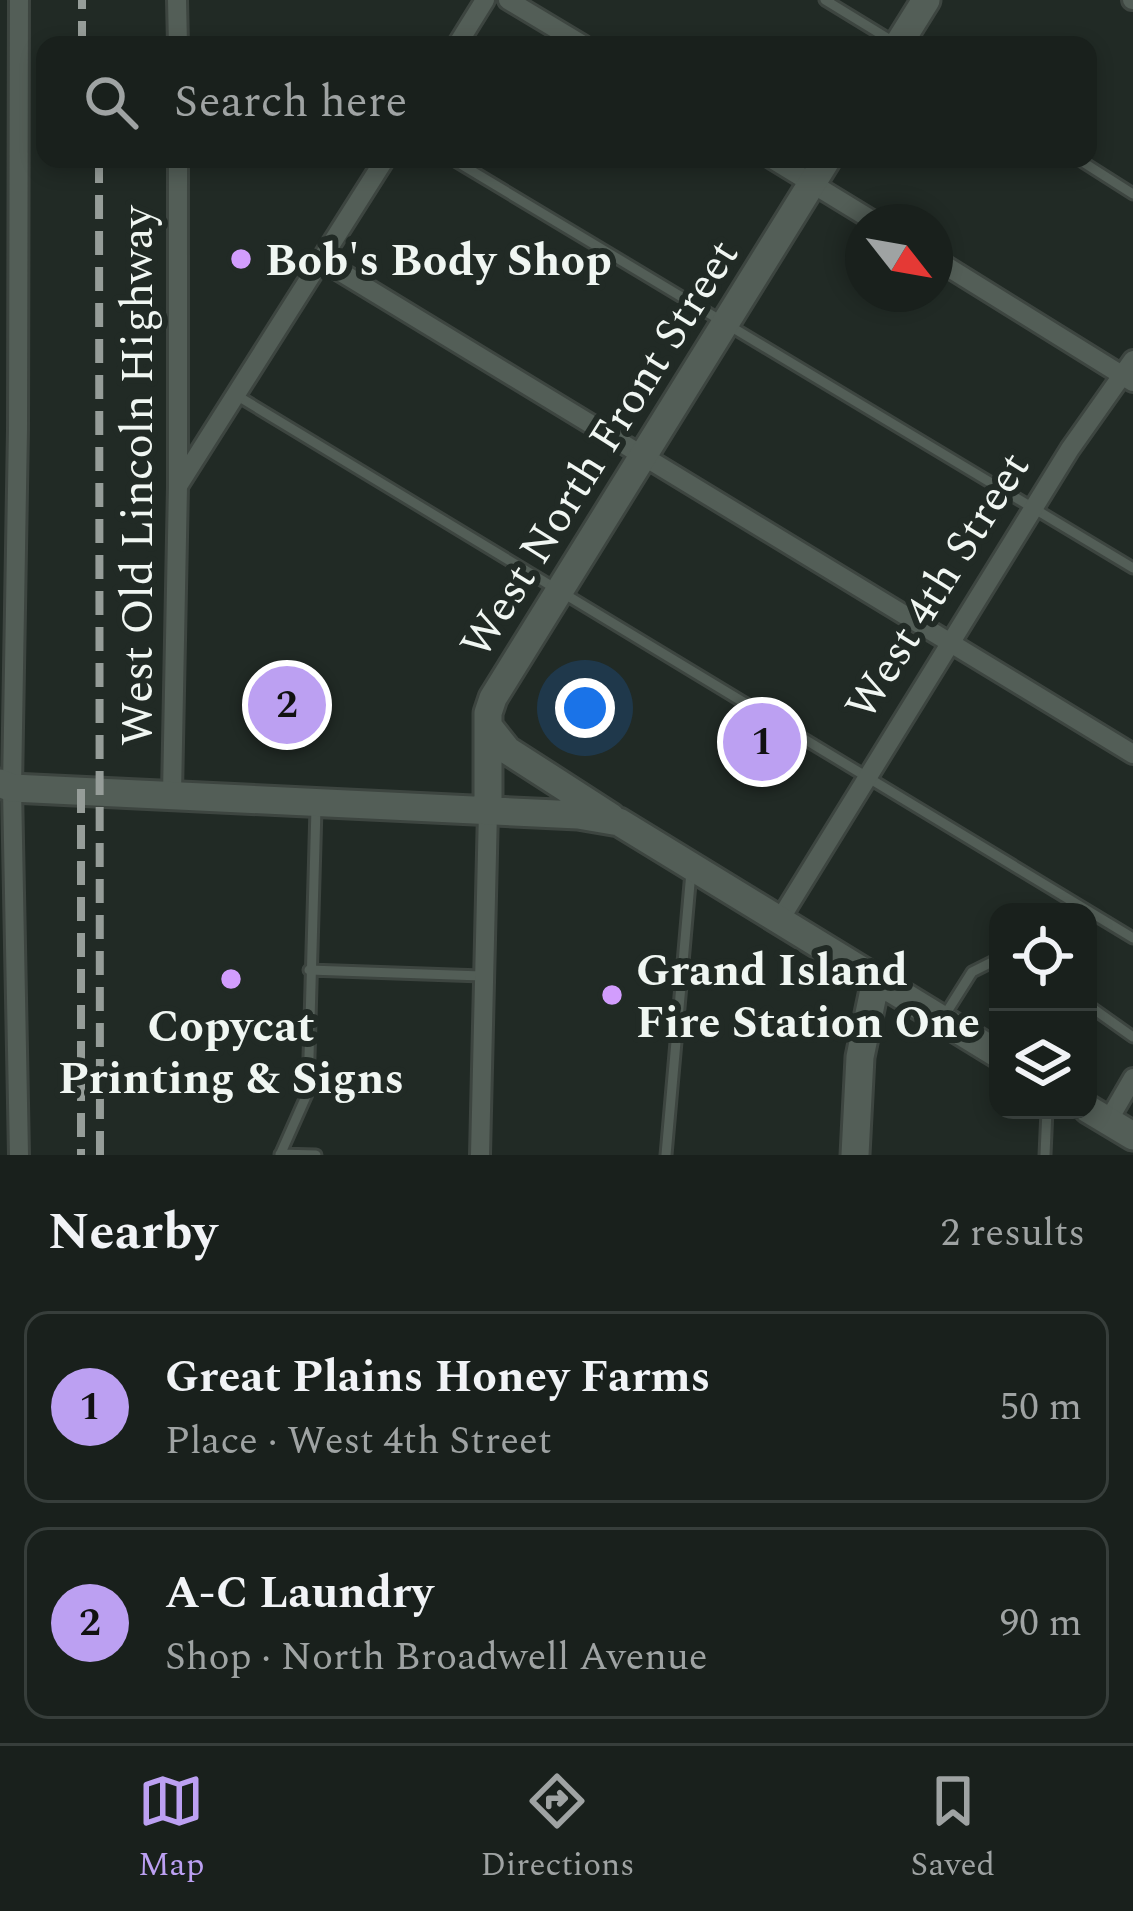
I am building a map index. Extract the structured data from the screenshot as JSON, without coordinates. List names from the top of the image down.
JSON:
{
  "streets": {
    "main road": ["West North Front Street"],
    "street": ["West Old Lincoln Highway", "West 4th Street"]
  },
  "places": ["Bob's Body Shop", "Copycat Printing & Signs", "Grand Island Fire Station One"],
  "north": "bottom right",
  "page": {
    "search": "Search here",
    "pins": ["2", "1"],
    "heading": ["Nearby", "2 results"],
    "list": [
      {
        "mark": "1",
        "name": "Great Plains Honey Farms",
        "note": "Place · West 4th Street",
        "value": "50 m"
      },
      {
        "mark": "2",
        "name": "A-C Laundry",
        "note": "Shop · North Broadwell Avenue",
        "value": "90 m"
      }
    ],
    "nav": ["Map", "Directions", "Saved"]
  }
}
